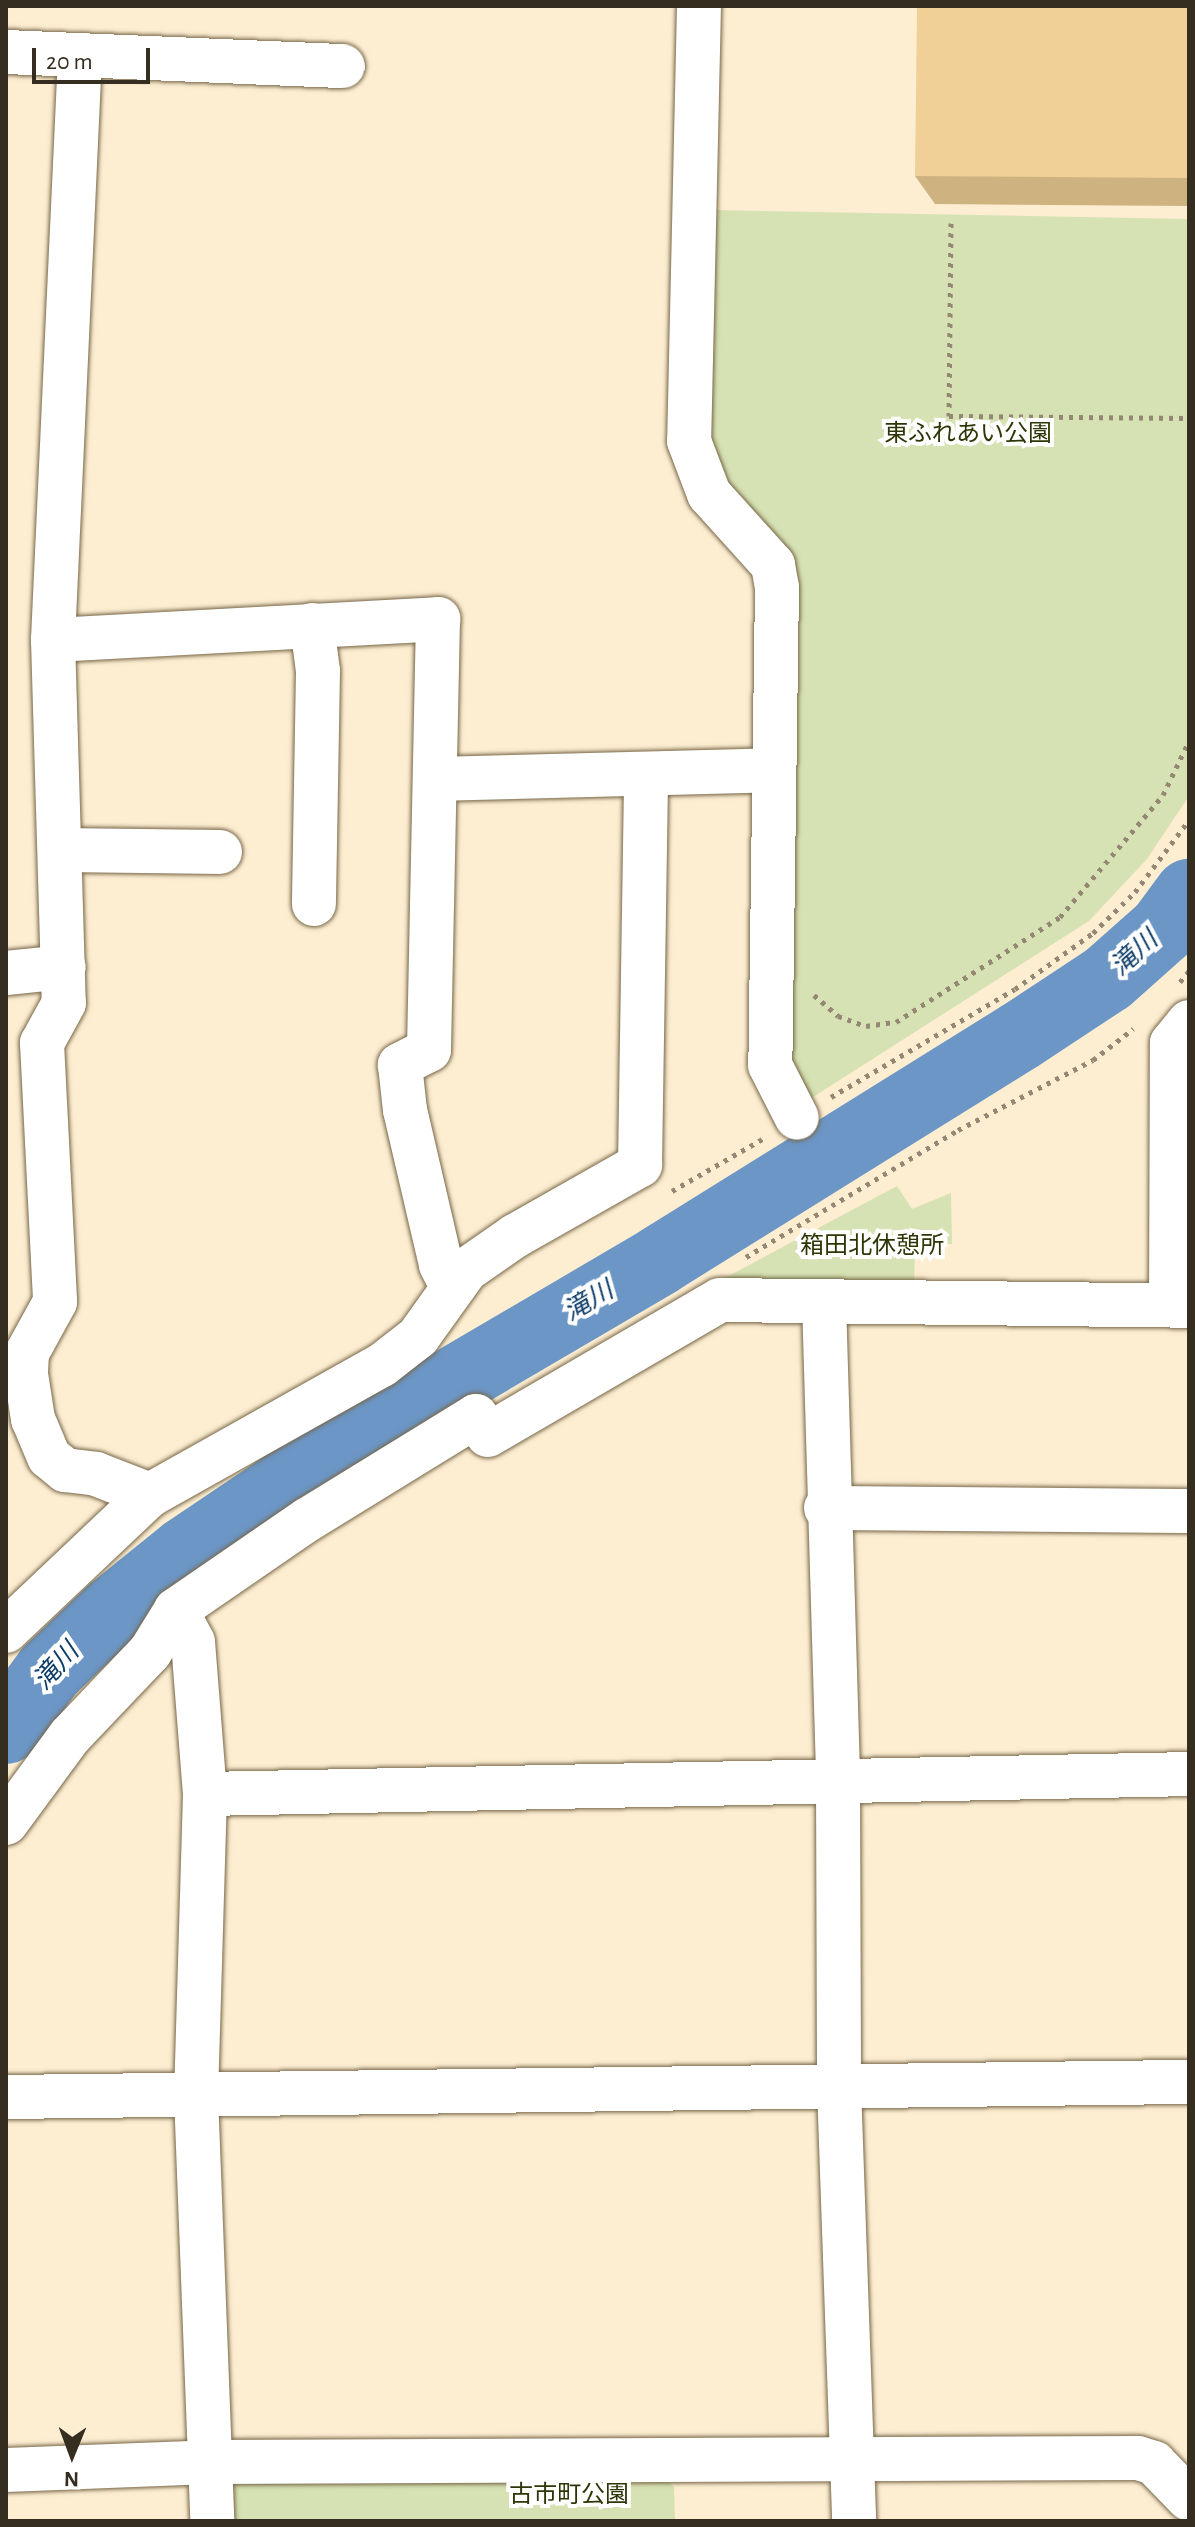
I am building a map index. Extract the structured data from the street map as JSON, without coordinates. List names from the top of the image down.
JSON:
{
  "water": ["滝川"],
  "parks": ["東ふれあい公園", "箱田北休憩所", "古市町公園"],
  "scale_bar": "20 m",
  "north": "bottom"
}
